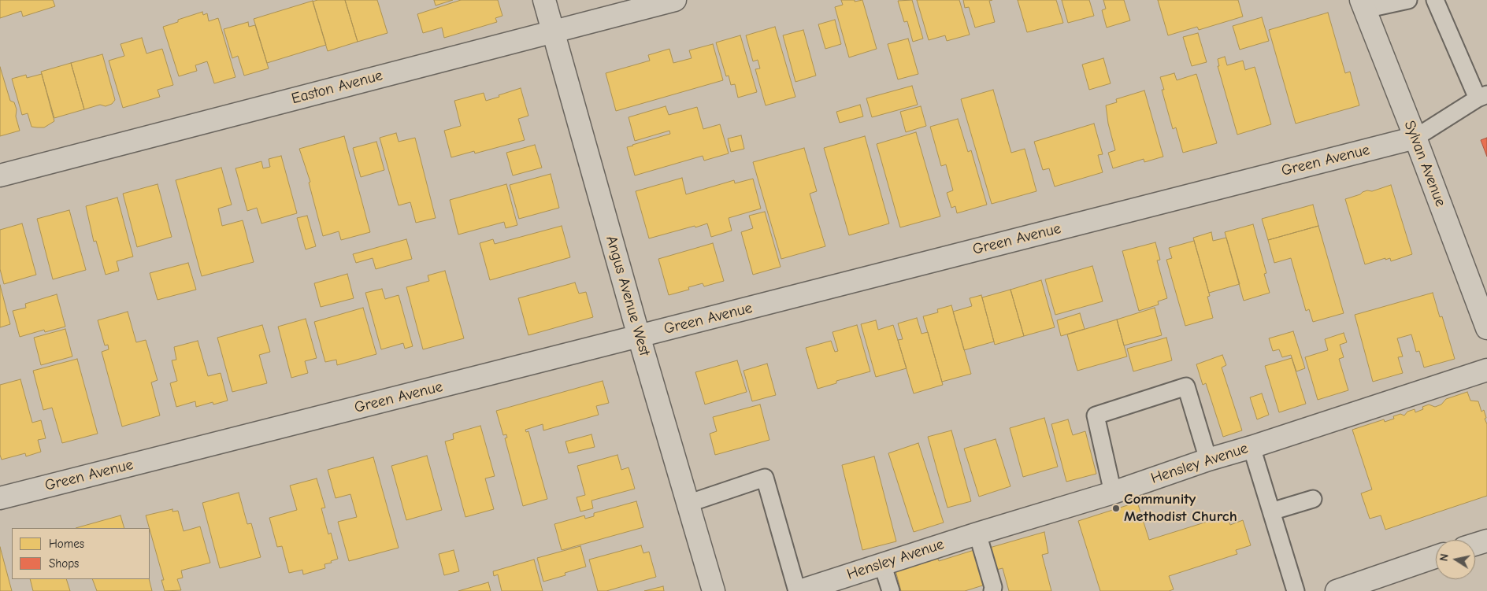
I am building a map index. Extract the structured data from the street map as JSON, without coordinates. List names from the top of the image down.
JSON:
{
  "streets": {
    "street": [
      "Easton Avenue",
      "Green Avenue",
      "Sylvan Avenue",
      "Angus Avenue West",
      "Hensley Avenue"
    ]
  },
  "crossings": [
    ["Easton Avenue", "Angus Avenue West"],
    ["Green Avenue", "Sylvan Avenue"],
    ["Green Avenue", "Angus Avenue West"]
  ],
  "places": ["Community Methodist Church"],
  "legend": ["Homes", "Shops"],
  "north": "left"
}
